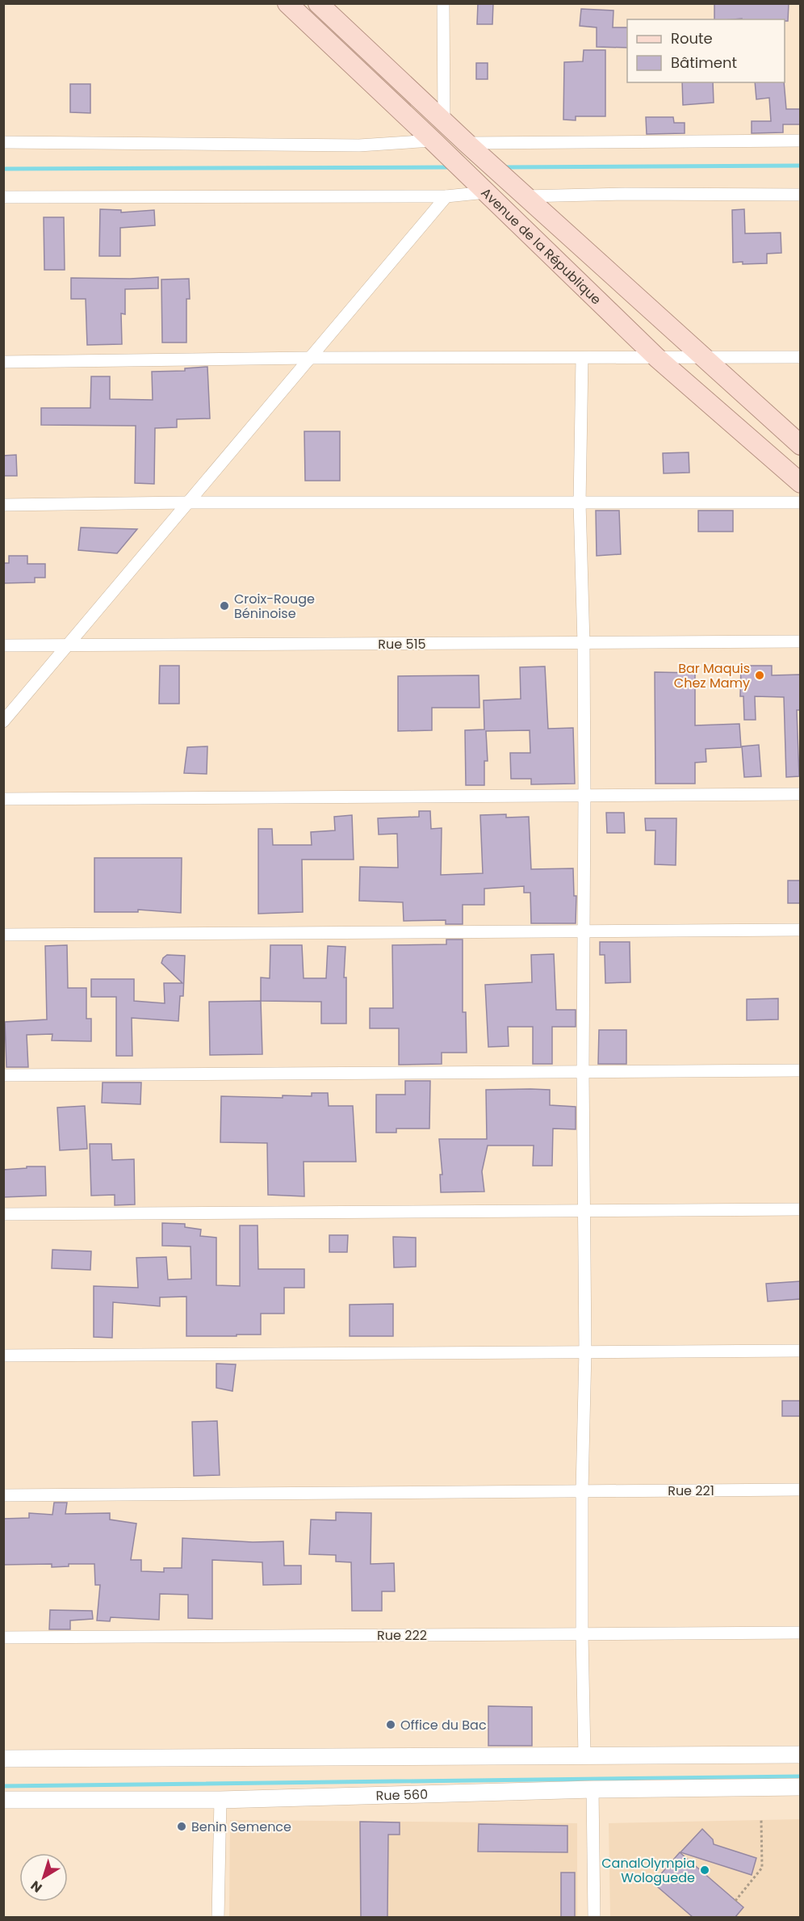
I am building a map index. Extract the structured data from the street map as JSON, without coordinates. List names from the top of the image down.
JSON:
{
  "streets": {
    "main road": ["Avenue de la République", "Rue 560"],
    "street": ["Rue 515", "Rue 221", "Rue 222"]
  },
  "places": [
    "Croix-Rouge Béninoise",
    "Bar Maquis Chez Mamy",
    "Office du Bac",
    "Benin Semence",
    "CanalOlympia Wologuede"
  ],
  "legend": ["Route", "Bâtiment"],
  "north": "bottom left"
}
